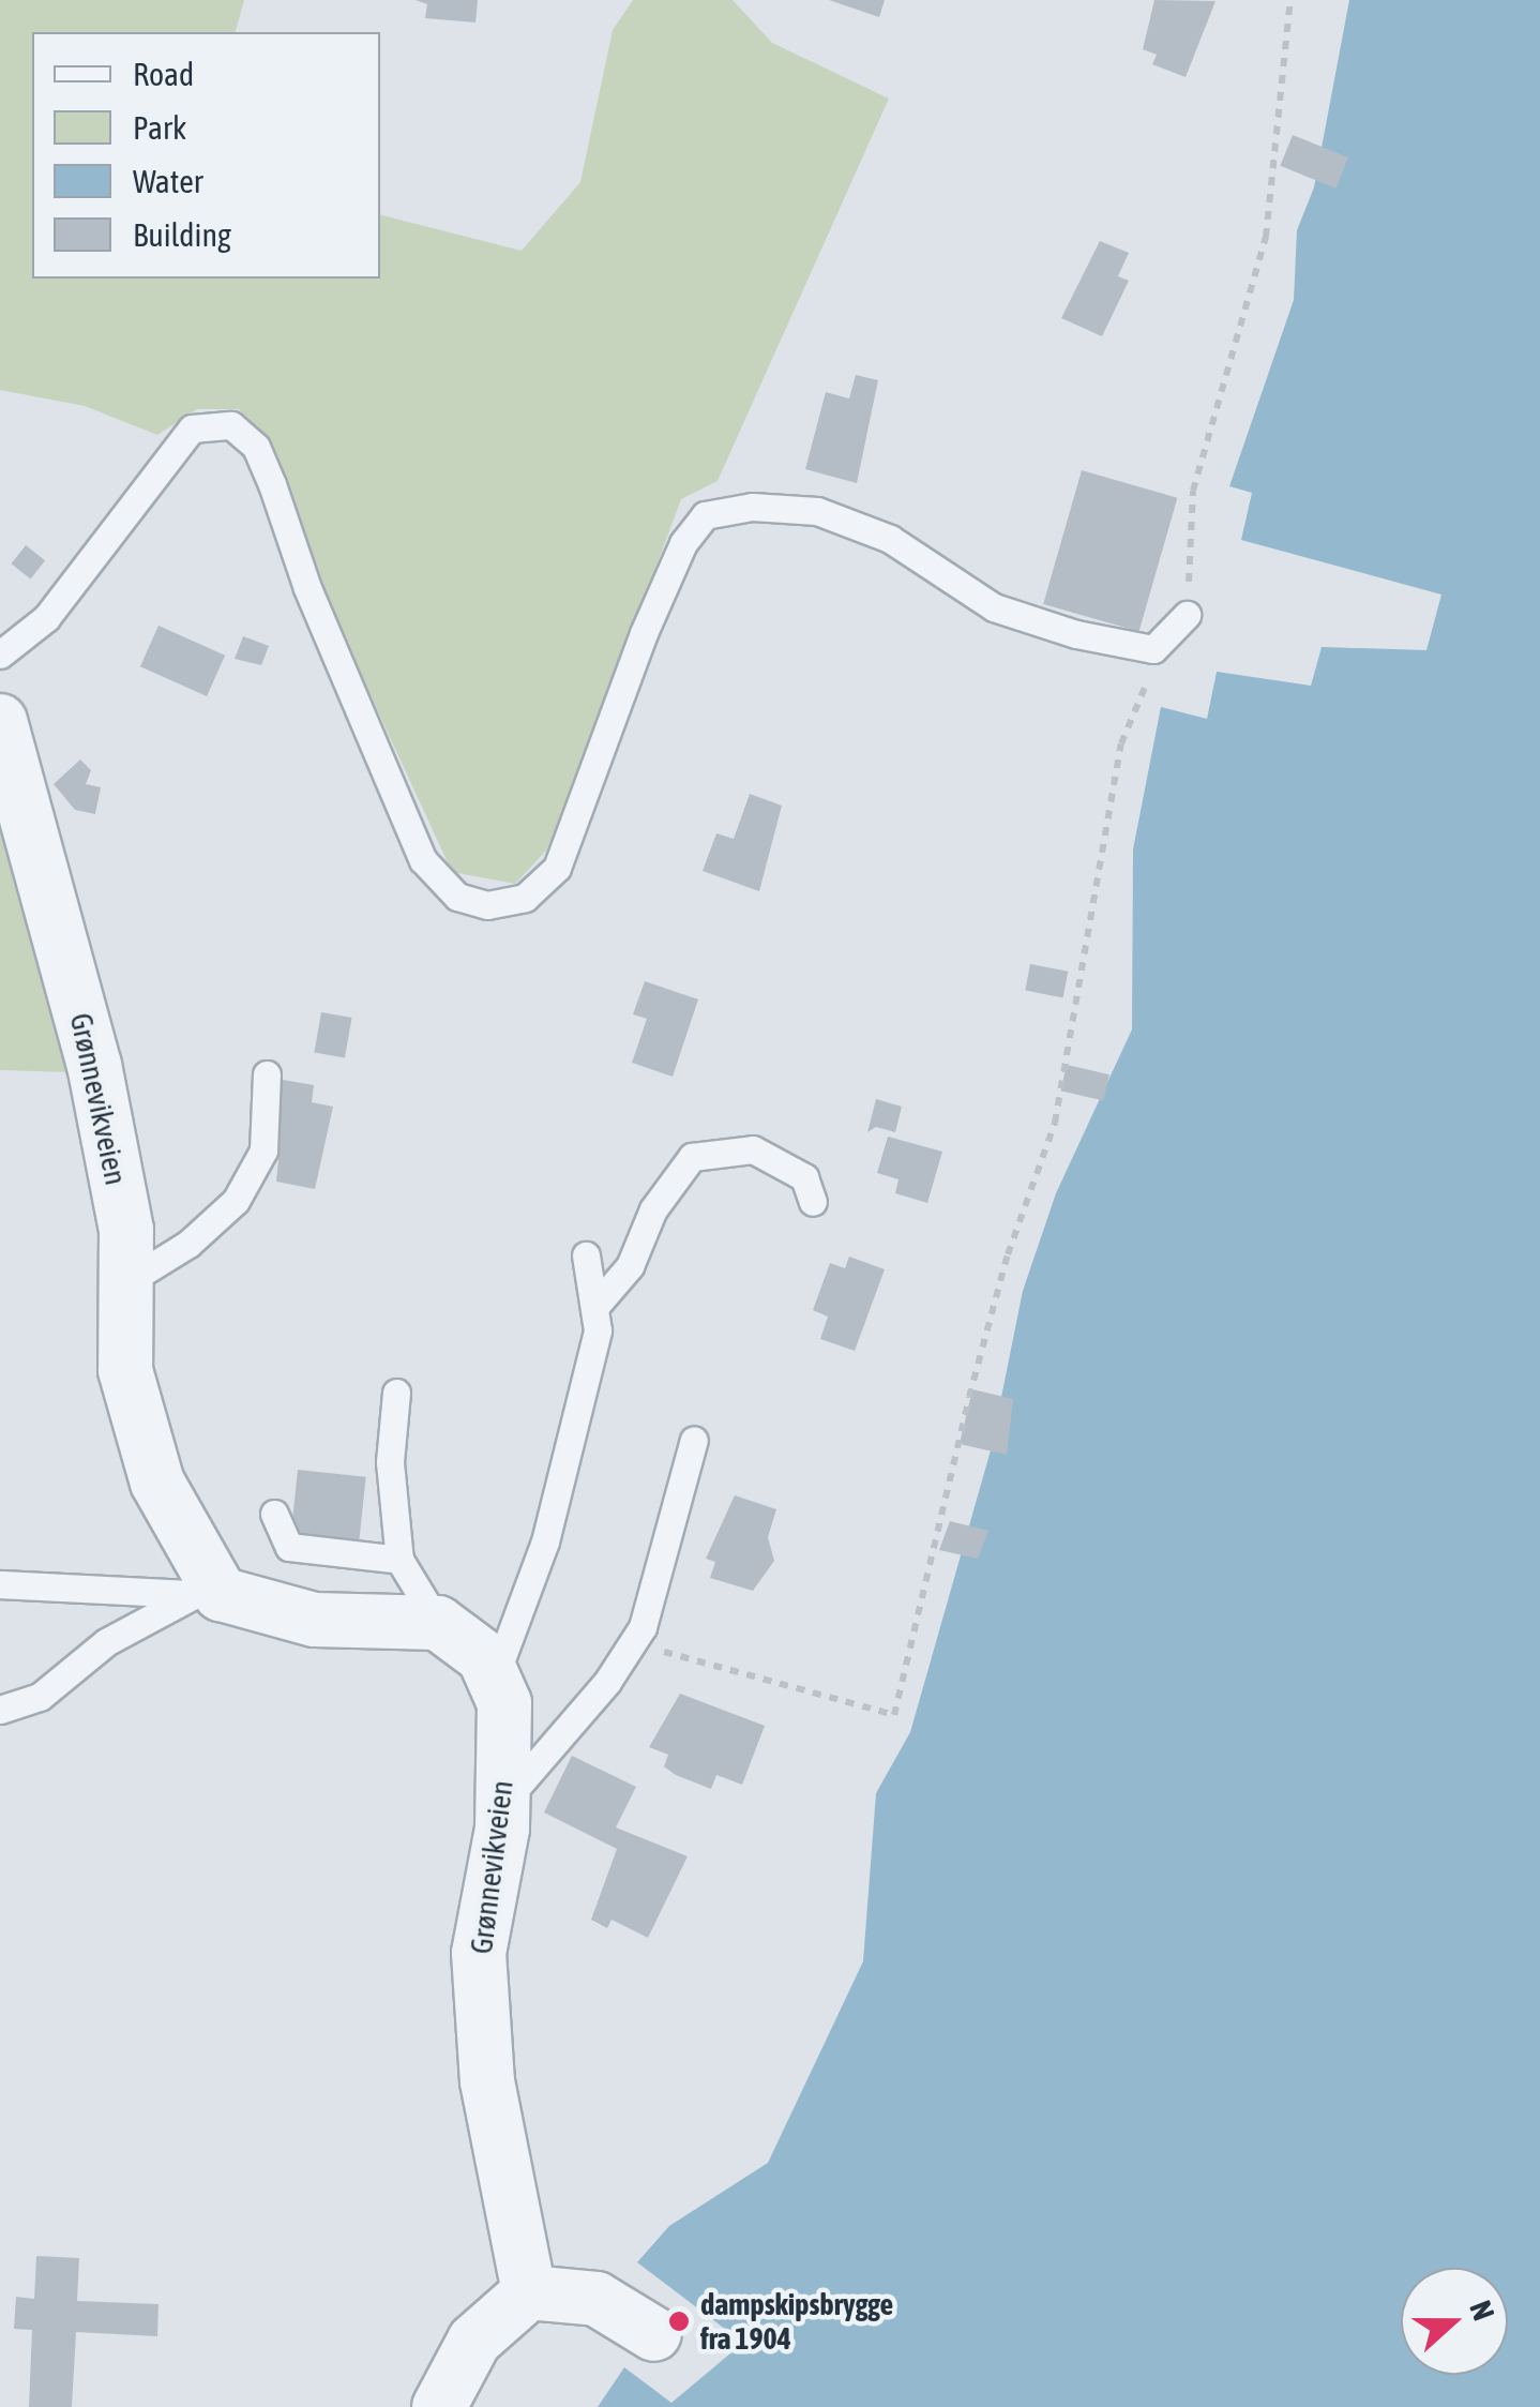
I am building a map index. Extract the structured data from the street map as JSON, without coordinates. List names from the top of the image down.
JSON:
{
  "streets": {
    "street": ["Grønnevikveien"]
  },
  "places": ["dampskipsbrygge fra 1904"],
  "legend": [
    "Road",
    "Park",
    "Water",
    "Building"
  ],
  "north": "right"
}
